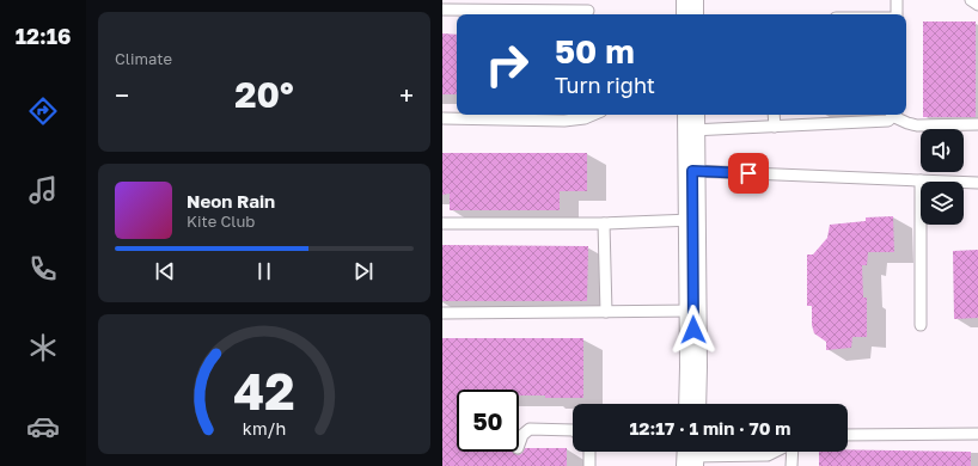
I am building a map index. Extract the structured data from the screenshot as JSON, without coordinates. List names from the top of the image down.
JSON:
{
  "page": {
    "tabs": "12:16",
    "tile": "Climate",
    "turn": ["50 m", "Turn right"],
    "heat": ["−", "20°", "+"],
    "song": ["Neon Rain", "Kite Club"],
    "limit": "50",
    "trip": "12:17 · 1 min · 70 m",
    "gauge": ["42", "km/h"]
  }
}
